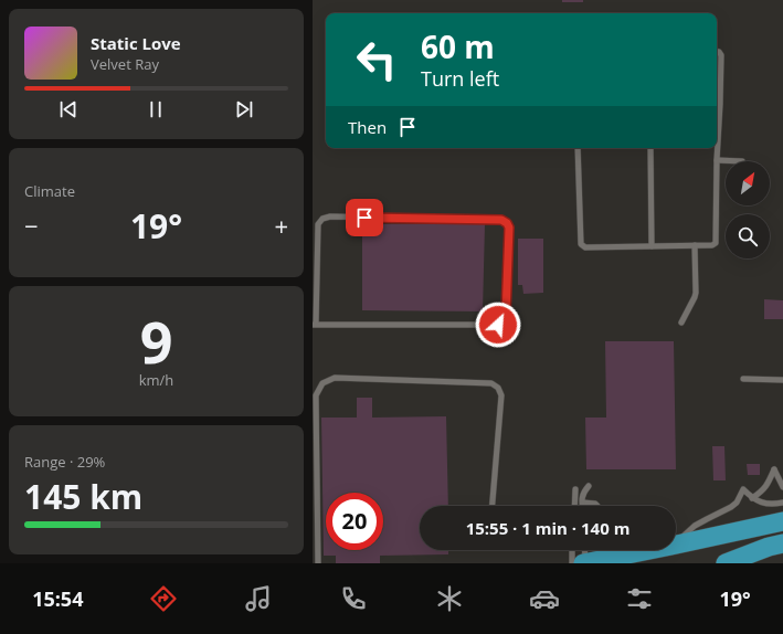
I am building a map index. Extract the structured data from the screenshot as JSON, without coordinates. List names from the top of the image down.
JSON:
{
  "north": "top right",
  "page": {
    "turn": ["60 m", "Turn left"],
    "song": ["Static Love", "Velvet Ray"],
    "then": "Then",
    "tile": [
      "Climate",
      ["9", "km/h"],
      ["Range · 29%", "145 km"]
    ],
    "heat": ["−", "19°", "+"],
    "limit": "20",
    "trip": "15:55 · 1 min · 140 m",
    "tabs": ["15:54", "19°"]
  }
}
